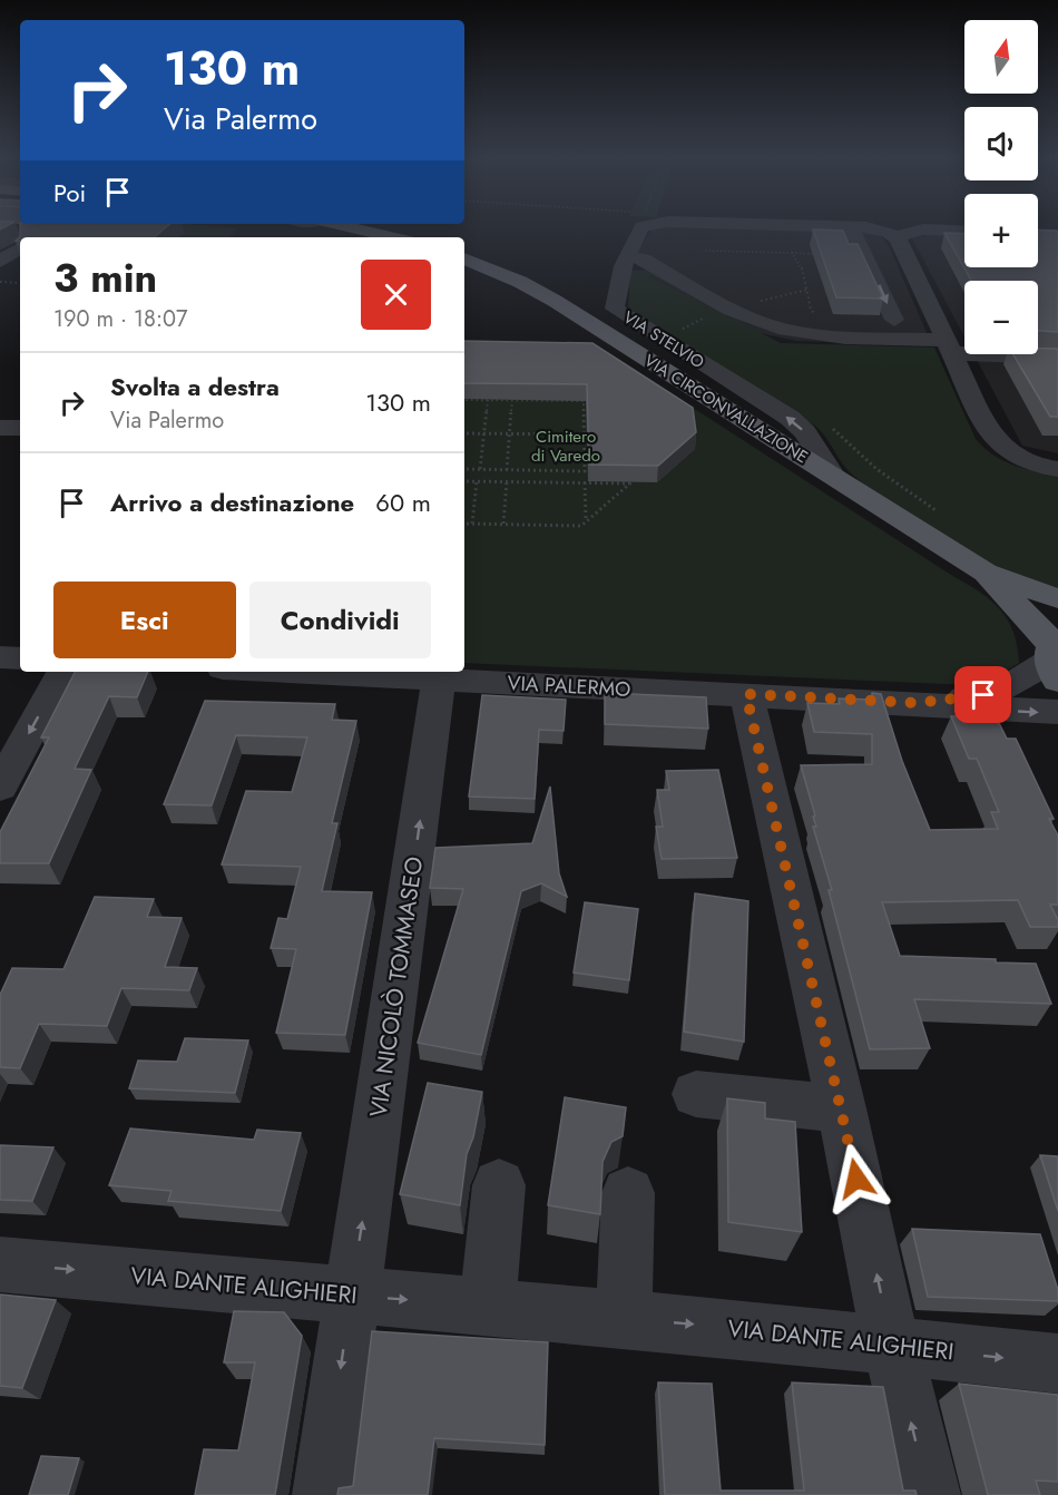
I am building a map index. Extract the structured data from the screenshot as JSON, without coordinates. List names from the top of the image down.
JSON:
{
  "streets": {
    "main road": ["VIA CIRCONVALLAZIONE"],
    "street": [
      "VIA STELVIO",
      "VIA PALERMO",
      "VIA NICOLÒ TOMMASEO",
      "VIA DANTE ALIGHIERI"
    ]
  },
  "crossings": [
    ["VIA STELVIO", "VIA CIRCONVALLAZIONE"],
    ["VIA CIRCONVALLAZIONE", "VIA PALERMO"],
    ["VIA PALERMO", "VIA NICOLÒ TOMMASEO"],
    ["VIA NICOLÒ TOMMASEO", "VIA DANTE ALIGHIERI"]
  ],
  "one_way": ["VIA STELVIO", "VIA DANTE ALIGHIERI"],
  "parks": ["Cimitero di Varedo"],
  "north": "top",
  "page": {
    "map_buttons": ["+", "−"],
    "turn": ["130 m", "Via Palermo"],
    "then": "Poi",
    "heading": ["3 min", "190 m · 18:07"],
    "list": [
      {
        "name": "Svolta a destra",
        "note": "Via Palermo",
        "value": "130 m"
      },
      {
        "name": "Arrivo a destinazione",
        "value": "60 m"
      }
    ],
    "buttons": ["Esci", "Condividi"]
  }
}
